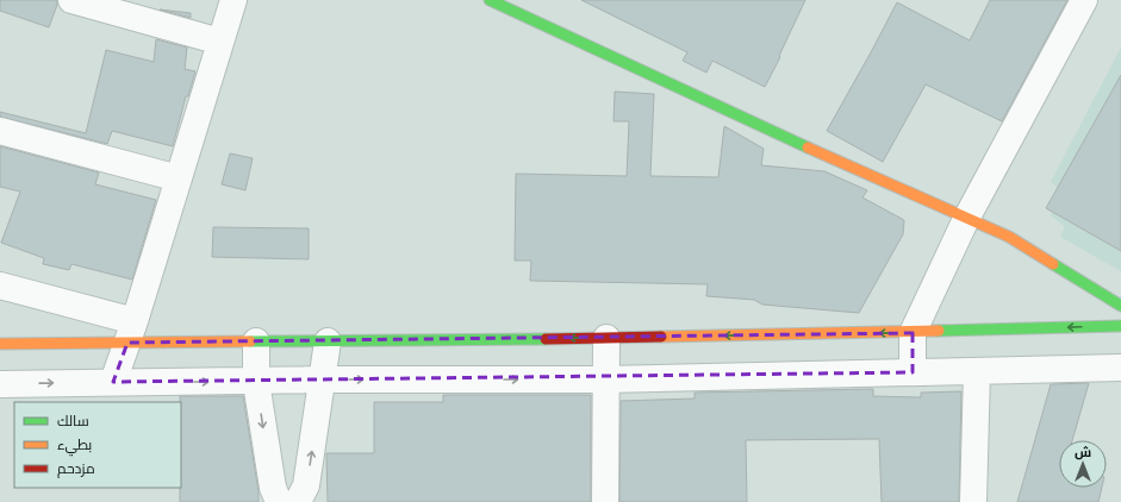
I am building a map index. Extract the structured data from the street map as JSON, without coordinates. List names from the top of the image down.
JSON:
{
  "legend": ["سالك", "بطيء", "مزدحم"],
  "north": "top"
}
